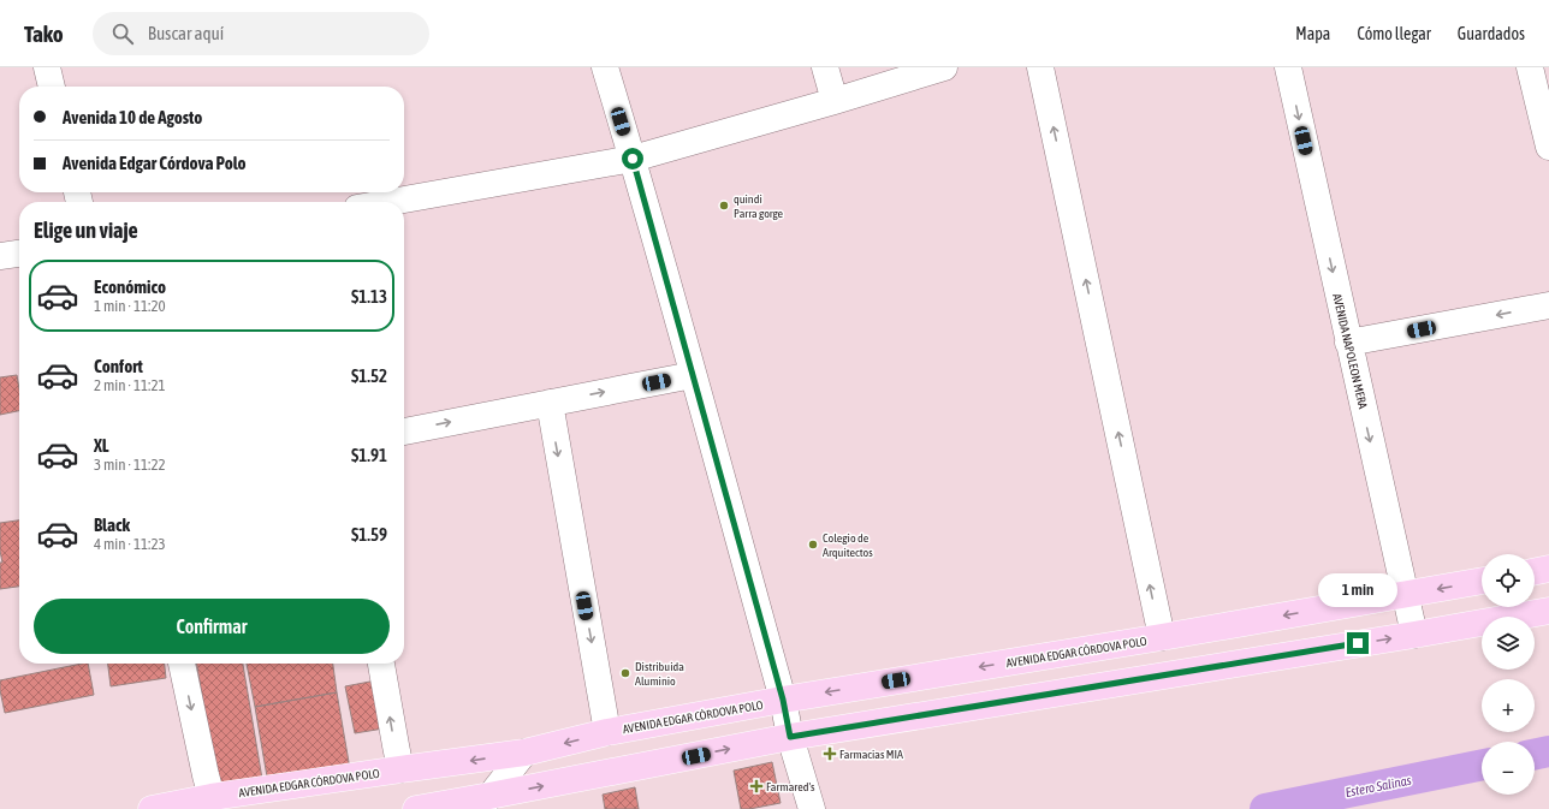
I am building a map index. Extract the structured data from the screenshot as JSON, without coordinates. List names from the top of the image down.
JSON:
{
  "streets": {
    "main road": ["AVENIDA EDGAR CÓRDOVA POLO"],
    "street": ["AVENIDA NAPOLEON MERA"]
  },
  "crossings": [
    ["AVENIDA NAPOLEON MERA", "AVENIDA EDGAR CÓRDOVA POLO"]
  ],
  "one_way": ["AVENIDA NAPOLEON MERA"],
  "water": ["Estero Salinas"],
  "places": {
    "other": ["quindi Parra gorge", "Colegio de Arquitectos", "Distribuida Aluminio"],
    "health": ["Farmacias MIA", "Farmared's"]
  },
  "page": {
    "header": "Tako",
    "search": "Buscar aquí",
    "nav": ["Mapa", "Cómo llegar", "Guardados"],
    "banner": ["Avenida 10 de Agosto", "Avenida Edgar Córdova Polo"],
    "heading": "Elige un viaje",
    "list": [
      {
        "name": "Económico",
        "note": "1 min · 11:20",
        "value": "$1.13"
      },
      {
        "name": "Confort",
        "note": "2 min · 11:21",
        "value": "$1.52"
      },
      {
        "name": "XL",
        "note": "3 min · 11:22",
        "value": "$1.91"
      },
      {
        "name": "Black",
        "note": "4 min · 11:23",
        "value": "$1.59"
      }
    ],
    "map_buttons": ["+", "−"],
    "bubble": "1 min",
    "buttons": "Confirmar"
  }
}
